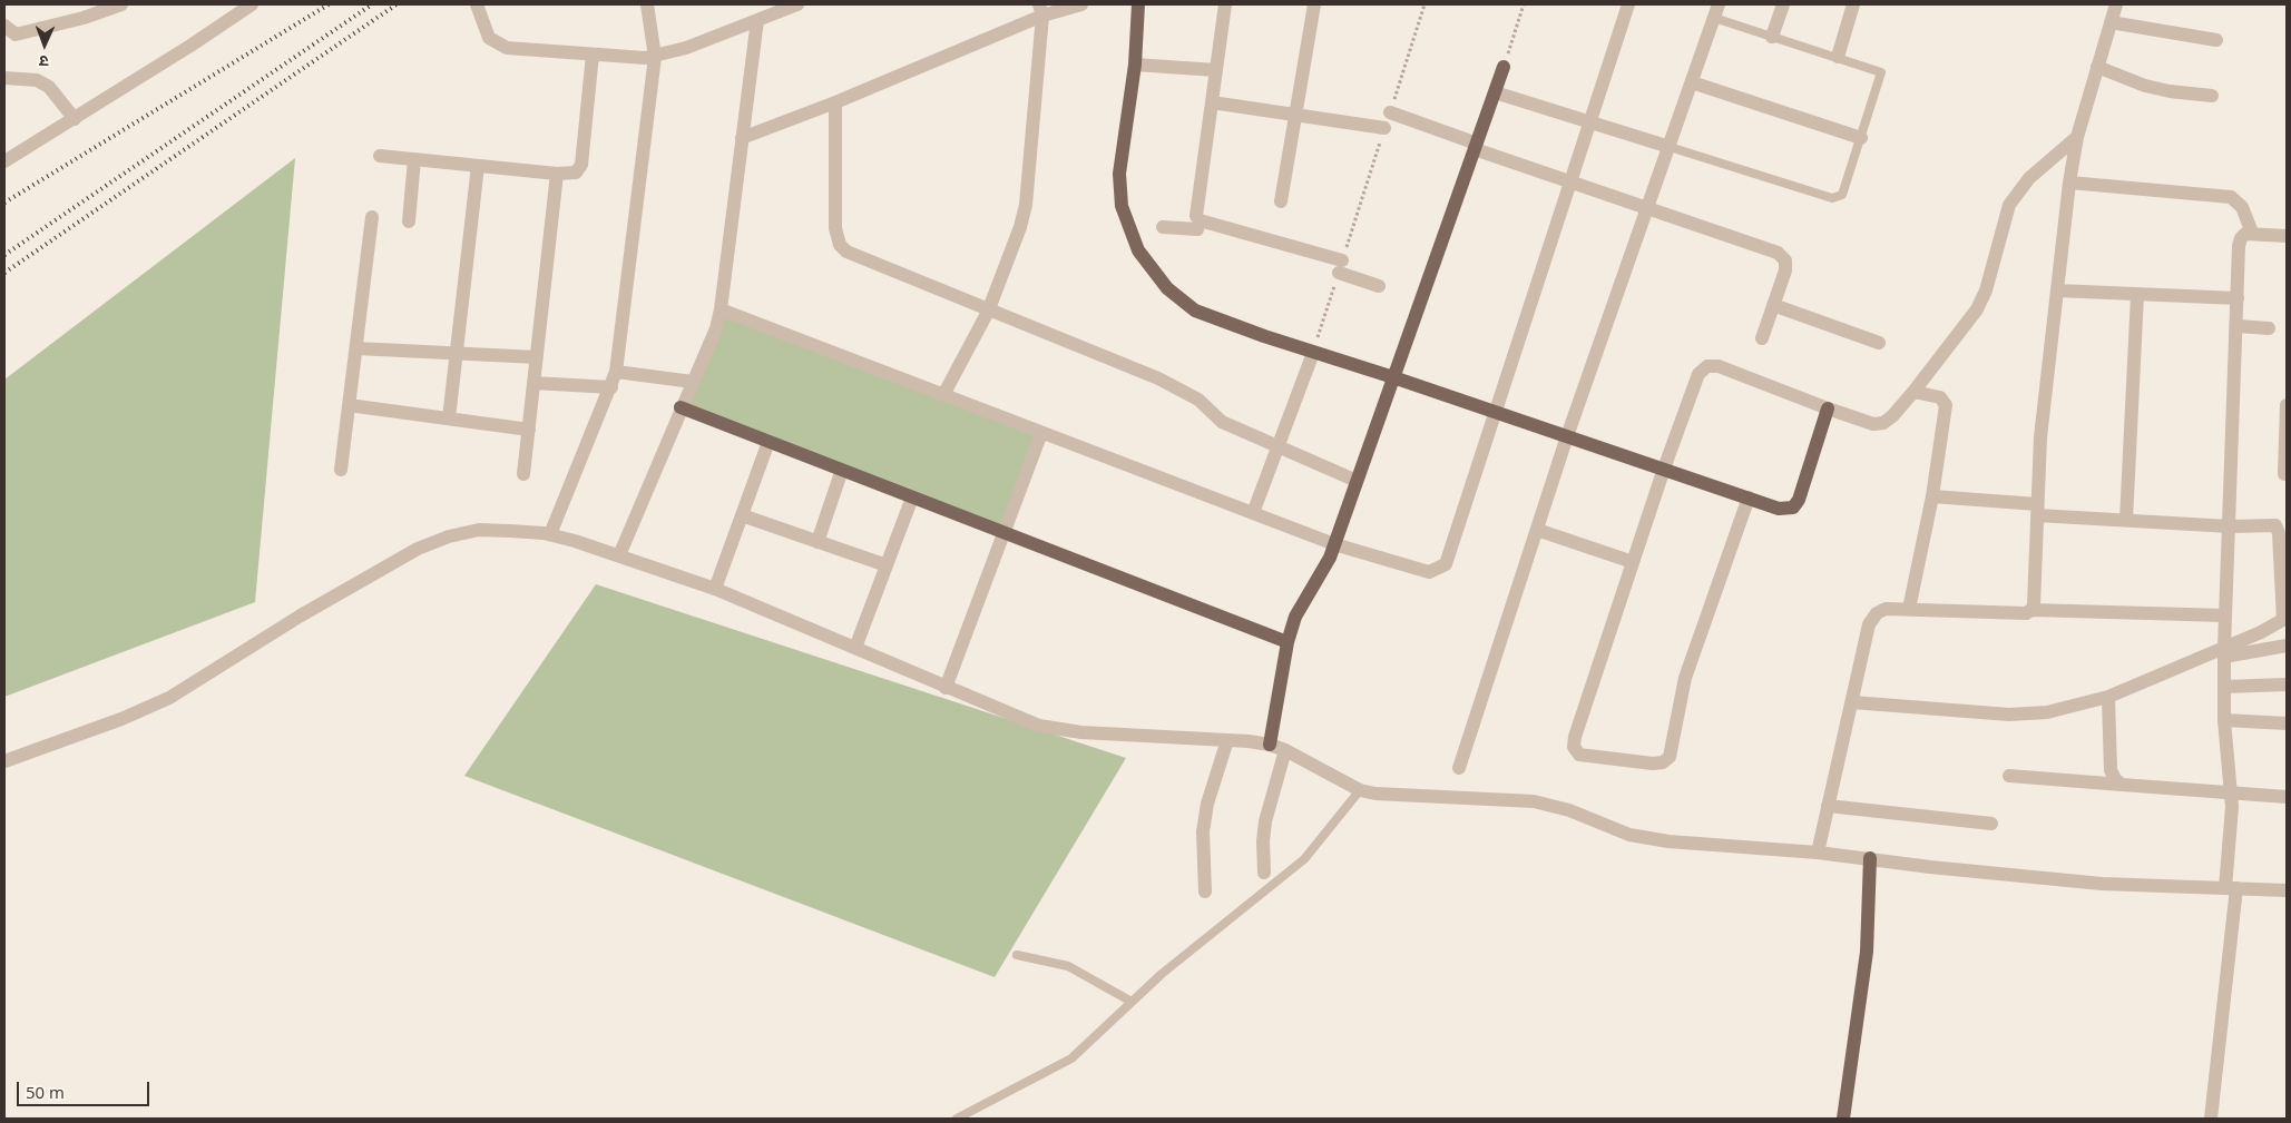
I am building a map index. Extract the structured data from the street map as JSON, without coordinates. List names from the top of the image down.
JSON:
{
  "scale_bar": "50 m",
  "north": "bottom"
}
